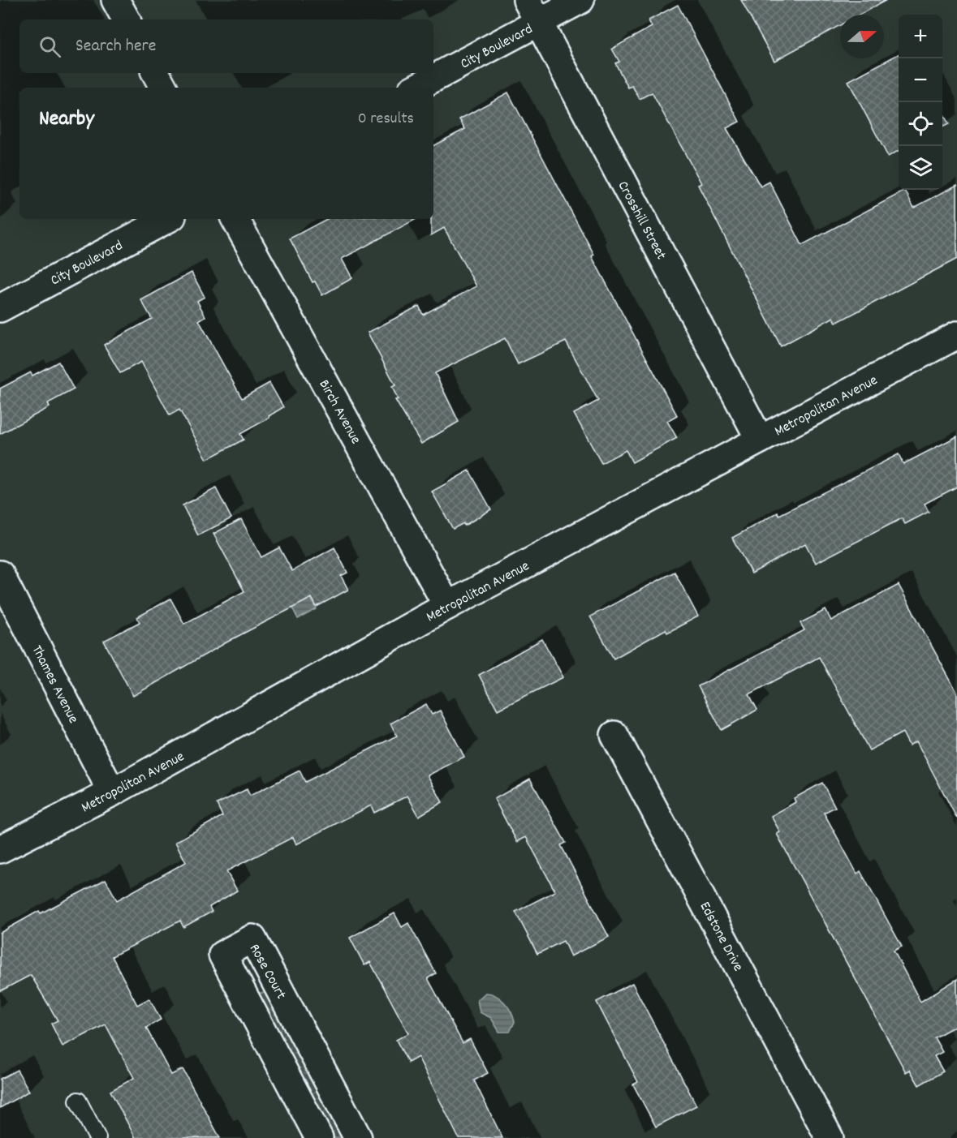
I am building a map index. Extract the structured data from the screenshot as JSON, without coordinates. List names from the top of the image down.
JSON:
{
  "streets": {
    "street": [
      "City Boulevard",
      "Crosshill Street",
      "Metropolitan Avenue",
      "Birch Avenue",
      "Thames Avenue",
      "Edstone Drive",
      "Rose Court"
    ]
  },
  "crossings": [
    ["City Boulevard", "Crosshill Street"],
    ["Crosshill Street", "Metropolitan Avenue"],
    ["Metropolitan Avenue", "Birch Avenue"],
    ["Metropolitan Avenue", "Thames Avenue"]
  ],
  "north": "right",
  "page": {
    "map_buttons": ["+", "−"],
    "search": "Search here",
    "heading": ["Nearby", "0 results"]
  }
}
